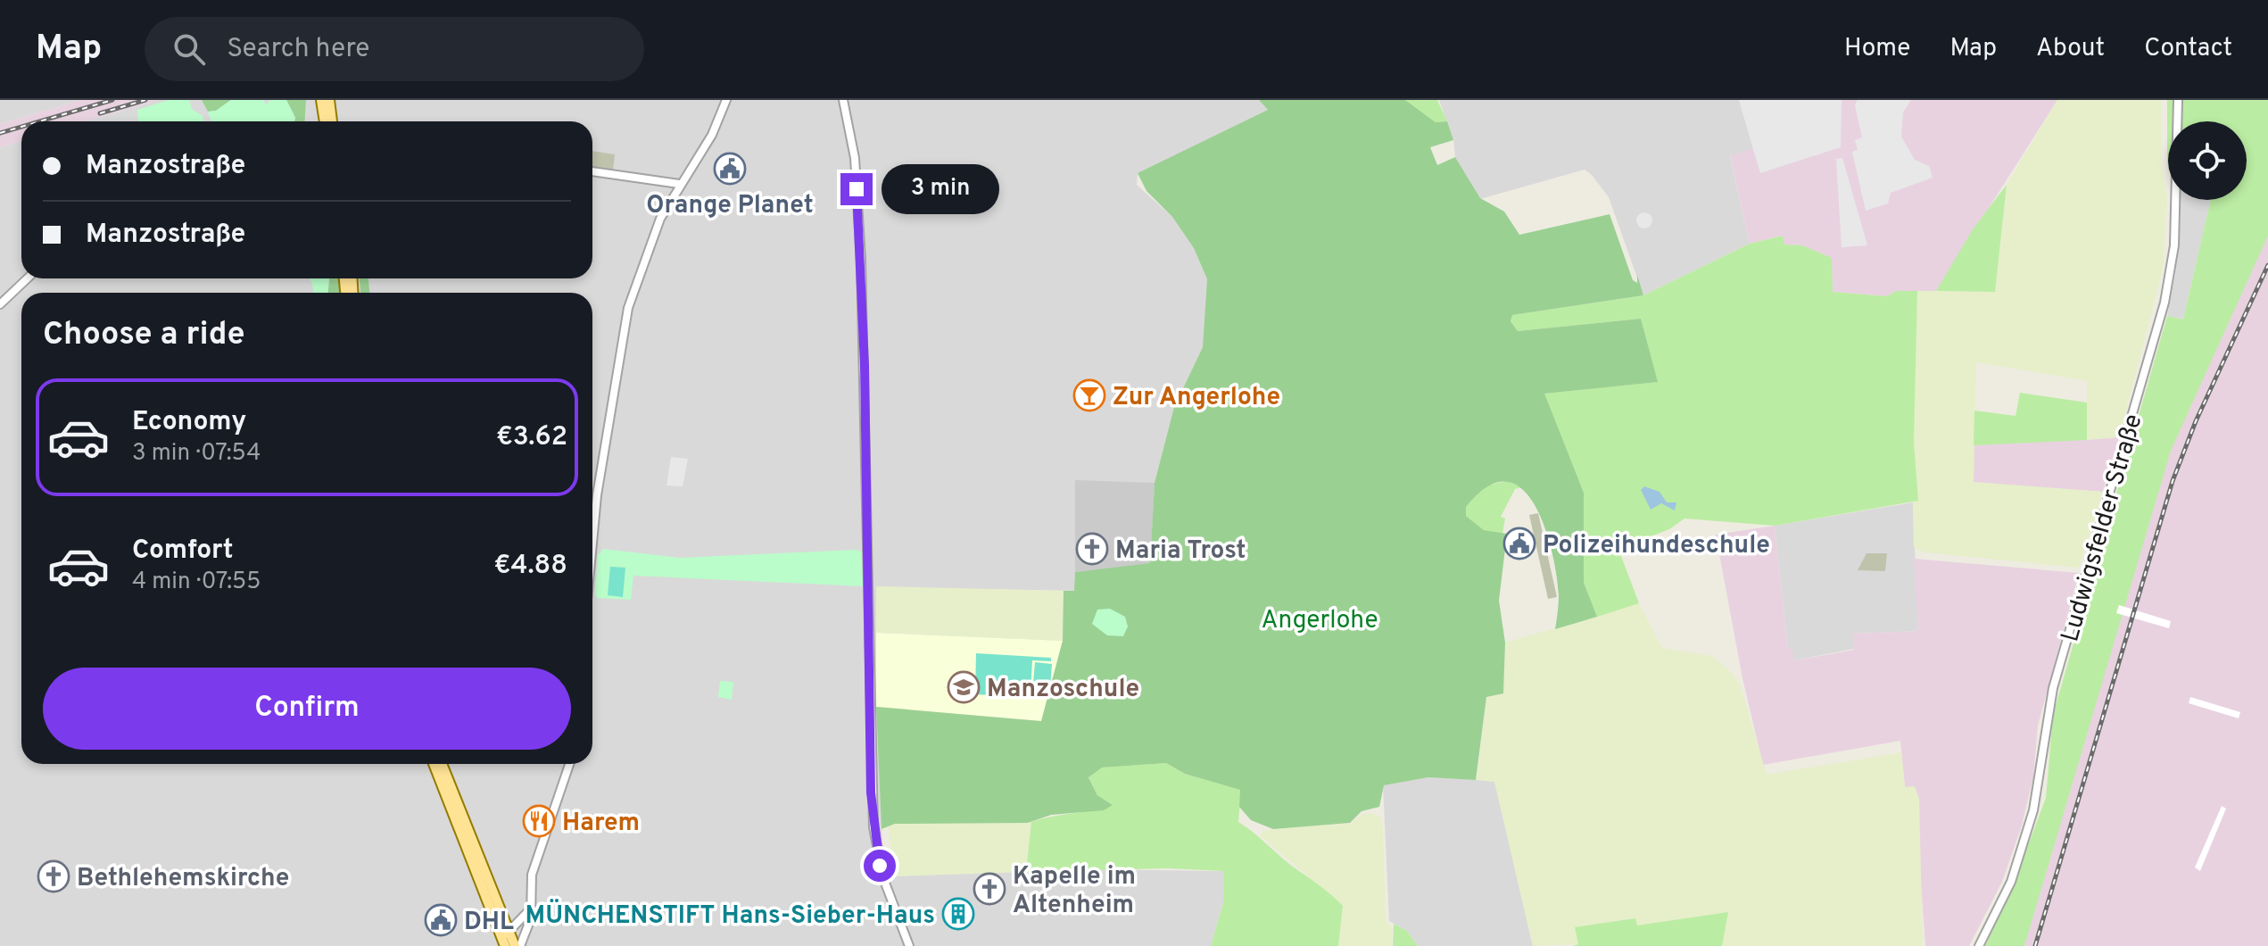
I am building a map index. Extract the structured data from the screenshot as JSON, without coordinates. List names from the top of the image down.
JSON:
{
  "streets": {
    "street": ["Ludwigsfelder Straße"]
  },
  "parks": ["Angerlohe"],
  "places": {
    "public building": ["Orange Planet", "Polizeihundeschule", "DHL"],
    "bar": ["Zur Angerlohe"],
    "church": ["Maria Trost", "Bethlehemskirche", "Kapelle im Altenheim"],
    "school or university": ["Manzoschule"],
    "restaurant": ["Harem"],
    "building": ["MÜNCHENSTIFT Hans-Sieber-Haus"]
  },
  "page": {
    "header": "Map",
    "search": "Search here",
    "nav": [
      "Home",
      "Map",
      "About",
      "Contact"
    ],
    "banner": ["Manzostraße", "Manzostraße"],
    "bubble": "3 min",
    "heading": "Choose a ride",
    "list": [
      {
        "name": "Economy",
        "note": "3 min · 07:54",
        "value": "€3.62"
      },
      {
        "name": "Comfort",
        "note": "4 min · 07:55",
        "value": "€4.88"
      }
    ],
    "buttons": "Confirm"
  }
}
